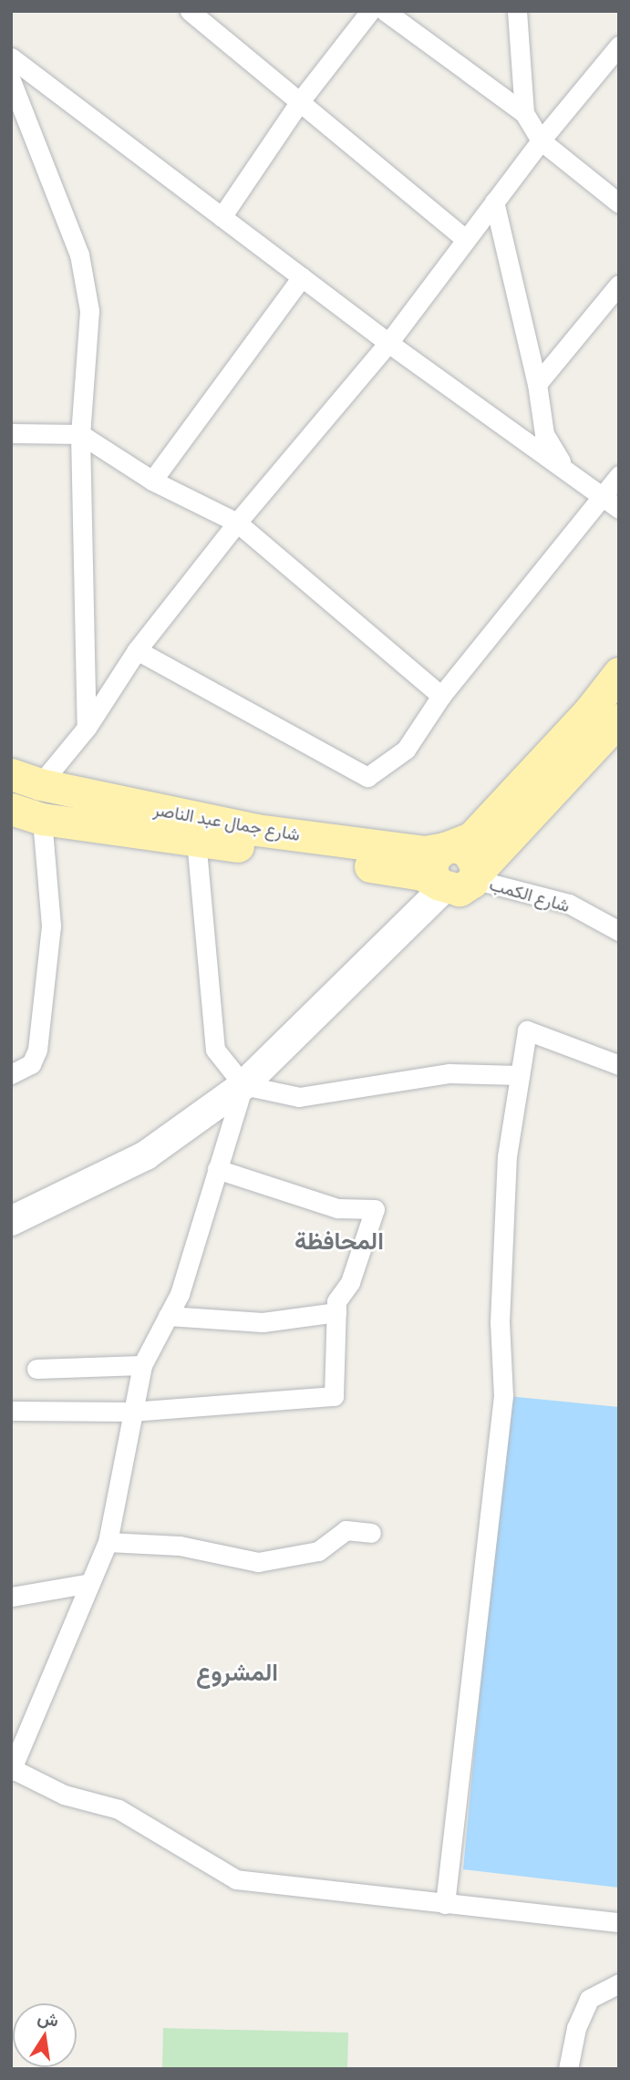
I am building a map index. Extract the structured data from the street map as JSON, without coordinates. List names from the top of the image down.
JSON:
{
  "streets": {
    "main road": ["شارع جمال عبد الناصر"],
    "street": ["شارع الكمب"]
  },
  "crossings": [
    ["شارع جمال عبد الناصر", "شارع الكمب"]
  ],
  "districts": ["المحافظة", "المشروع"],
  "north": "top"
}
